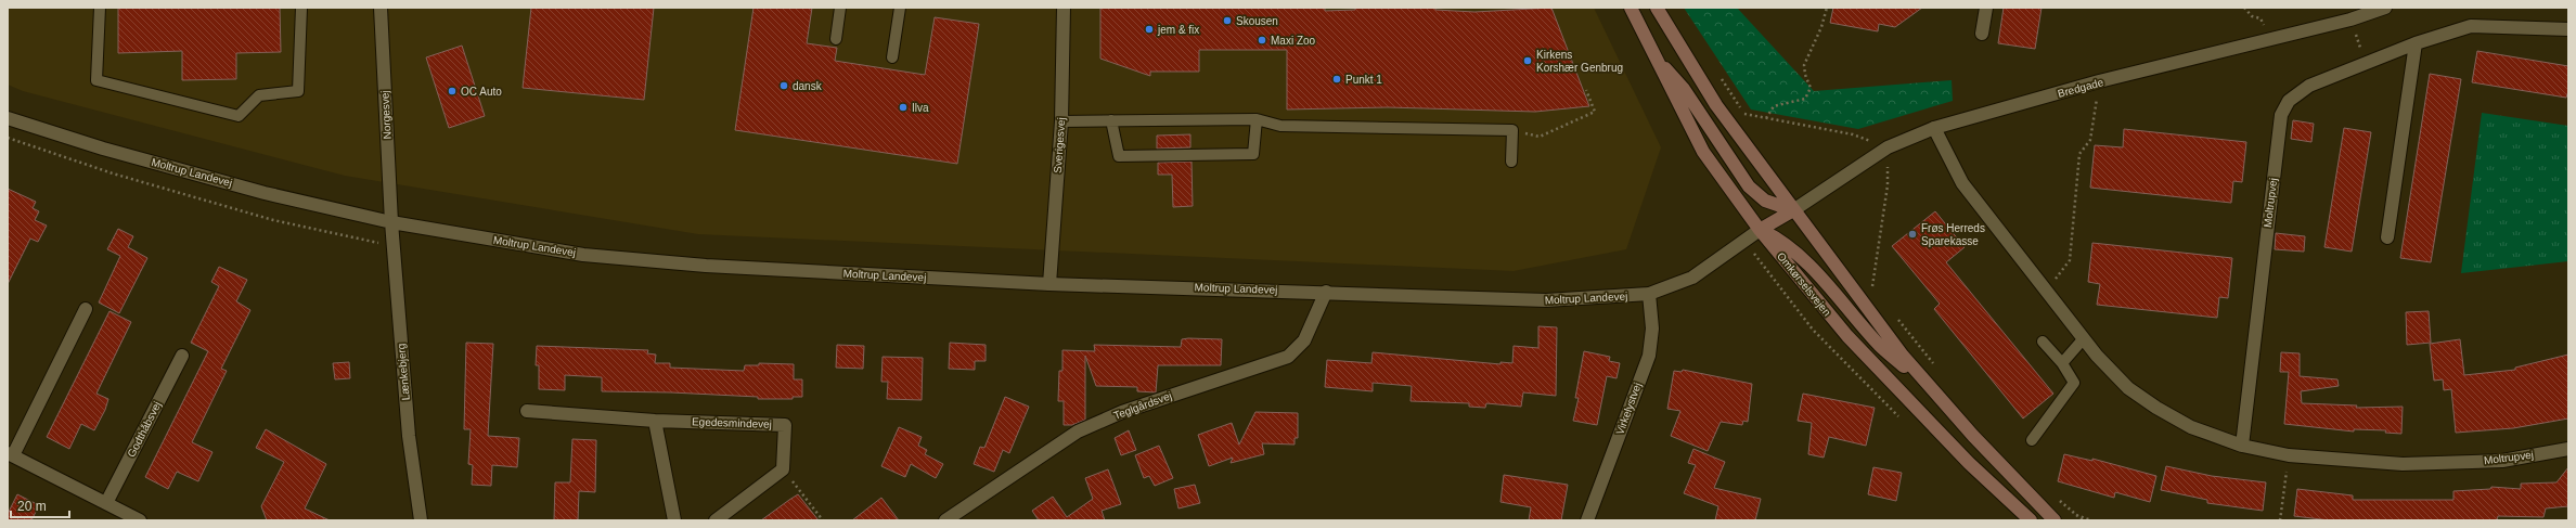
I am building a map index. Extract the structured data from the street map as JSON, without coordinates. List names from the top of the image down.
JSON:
{
  "streets": {
    "main road": ["Omkørselsvejen"],
    "street": [
      "Bredgade",
      "Norgesvej",
      "Sverigesvej",
      "Moltrup Landevej",
      "Moltrupvej",
      "Lænkebjerg",
      "Teglgårdsvej",
      "Virkelystvej",
      "Egedesmindevej",
      "Godthåbsvej"
    ]
  },
  "crossings": [
    ["Bredgade", "Moltrupvej"],
    ["Norgesvej", "Moltrup Landevej"],
    ["Norgesvej", "Lænkebjerg"],
    ["Sverigesvej", "Moltrup Landevej"],
    ["Moltrup Landevej", "Omkørselsvejen"],
    ["Moltrup Landevej", "Lænkebjerg"],
    ["Moltrup Landevej", "Teglgårdsvej"],
    ["Moltrup Landevej", "Virkelystvej"]
  ],
  "places": [
    "Skousen",
    "jem & fix",
    "Maxi Zoo",
    "Kirkens Korshær Genbrug",
    "Punkt 1",
    "dansk",
    "OC Auto",
    "Ilva",
    "Frøs Herreds Sparekasse"
  ],
  "scale_bar": "20 m"
}
